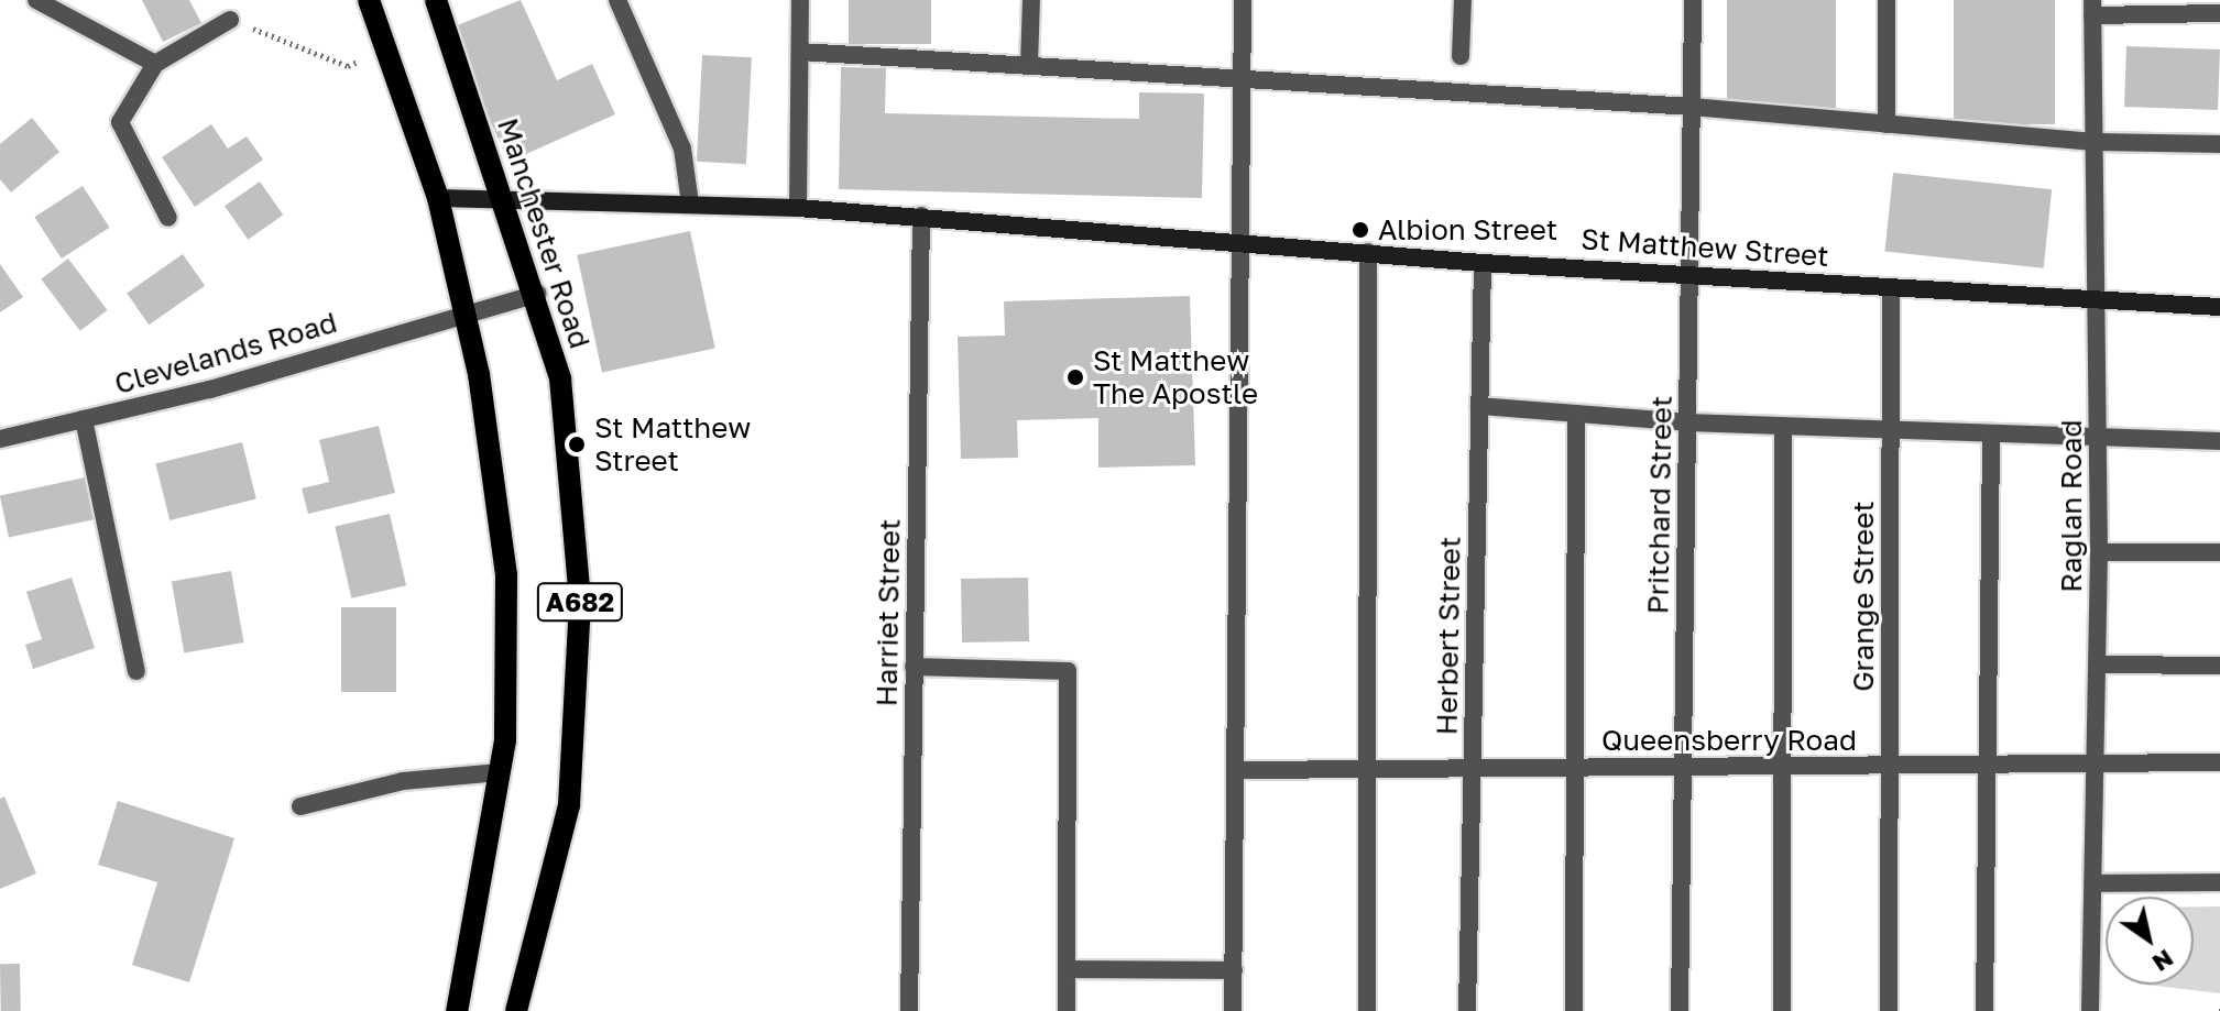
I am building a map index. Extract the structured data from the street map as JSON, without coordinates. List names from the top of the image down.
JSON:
{
  "streets": {
    "main road": ["Manchester Road", "St Matthew Street", "A682"],
    "street": [
      "Clevelands Road",
      "Pritchard Street",
      "Raglan Road",
      "Grange Street",
      "Harriet Street",
      "Herbert Street",
      "Queensberry Road"
    ]
  },
  "crossings": [
    ["Manchester Road", "St Matthew Street"],
    ["Manchester Road", "Clevelands Road"],
    ["St Matthew Street", "Pritchard Street"],
    ["St Matthew Street", "Raglan Road"],
    ["St Matthew Street", "Grange Street"],
    ["St Matthew Street", "A682"],
    ["St Matthew Street", "Harriet Street"],
    ["St Matthew Street", "Herbert Street"],
    ["Clevelands Road", "A682"],
    ["Pritchard Street", "Queensberry Road"],
    ["Raglan Road", "Queensberry Road"],
    ["Grange Street", "Queensberry Road"],
    ["Herbert Street", "Queensberry Road"]
  ],
  "places": ["Albion Street", "St Matthew The Apostle", "St Matthew Street"],
  "north": "bottom right"
}
